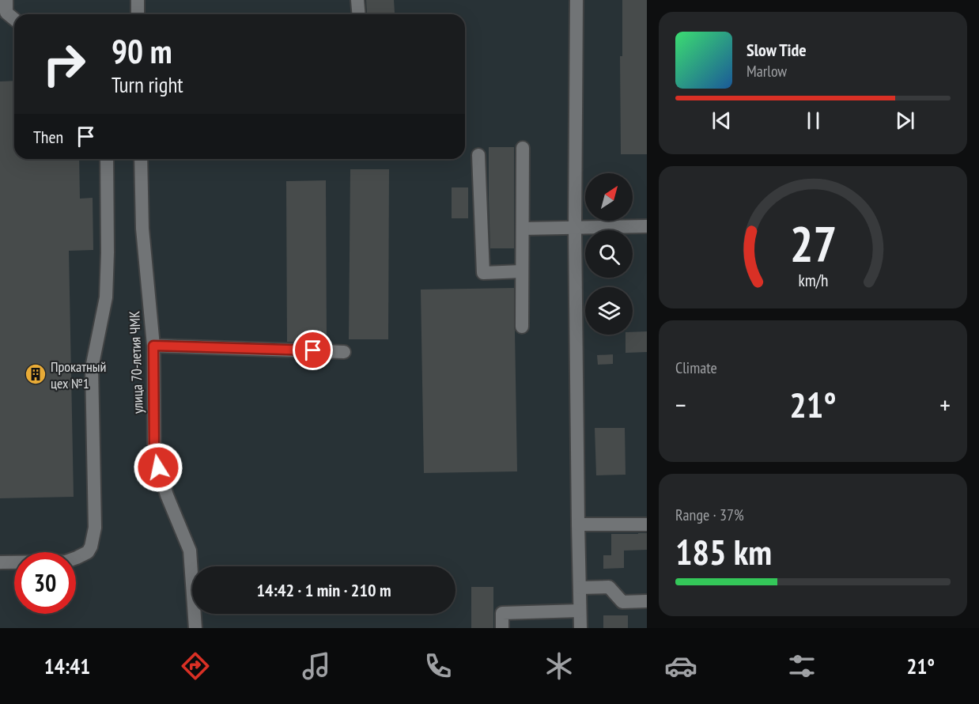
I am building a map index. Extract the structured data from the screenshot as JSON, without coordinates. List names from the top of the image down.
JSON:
{
  "streets": {
    "street": ["улица 70-летия ЧМК"]
  },
  "places": {
    "building": ["Прокатный цех №1"]
  },
  "north": "top right",
  "page": {
    "turn": ["90 m", "Turn right"],
    "song": ["Slow Tide", "Marlow"],
    "then": "Then",
    "tile": [
      "Climate",
      ["Range · 37%", "185 km"]
    ],
    "heat": ["−", "21°", "+"],
    "limit": "30",
    "trip": "14:42 · 1 min · 210 m",
    "tabs": ["14:41", "21°"],
    "gauge": ["27", "km/h"]
  }
}
